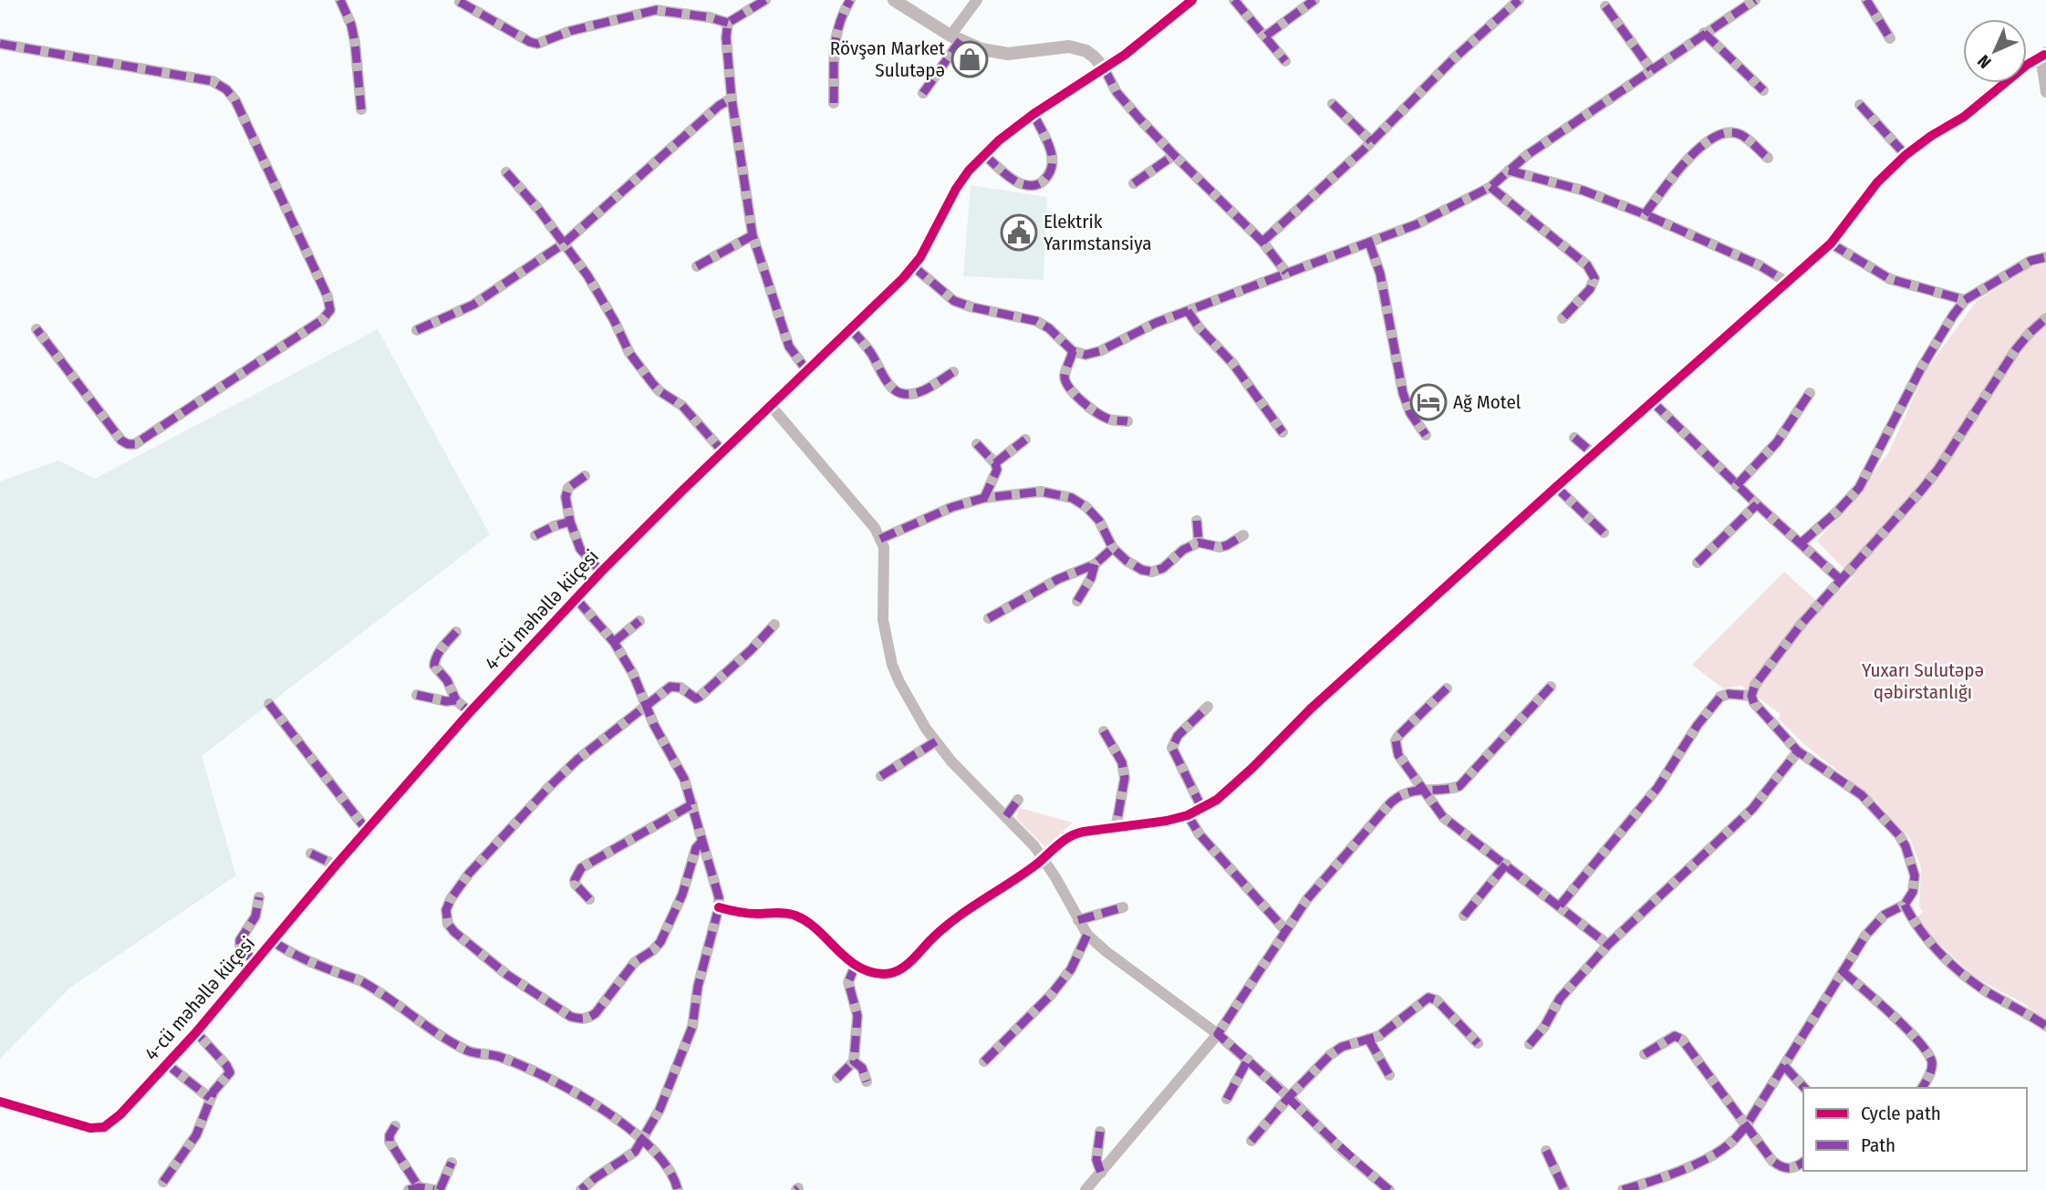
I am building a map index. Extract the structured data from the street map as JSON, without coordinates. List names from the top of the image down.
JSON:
{
  "streets": {
    "street": ["4-cü məhəllə küçesi"]
  },
  "parks": ["Yuxarı Sulutəpə qəbirstanlığı"],
  "places": {
    "shop": ["Rövşən Market Sulutəpə"],
    "public building": ["Elektrik Yarımstansiya"],
    "hotel": ["Ağ Motel"]
  },
  "legend": ["Cycle path", "Path"],
  "north": "bottom left"
}
